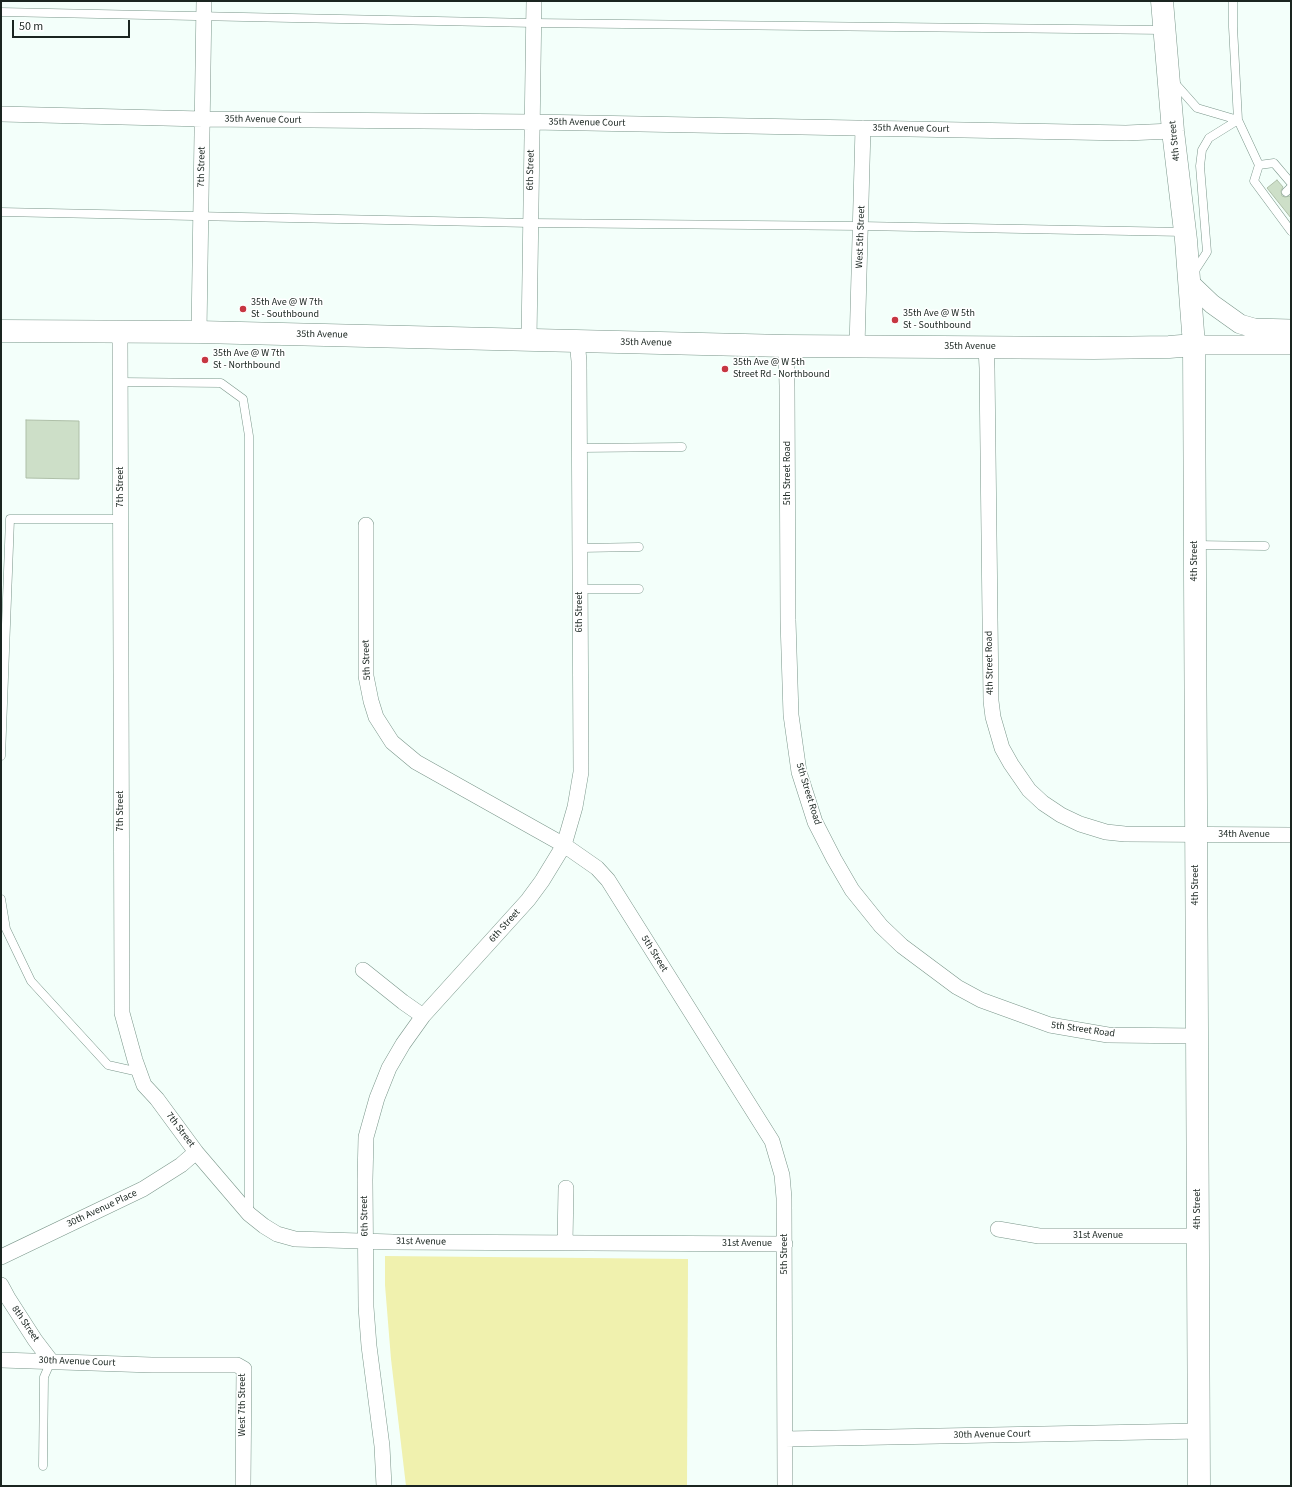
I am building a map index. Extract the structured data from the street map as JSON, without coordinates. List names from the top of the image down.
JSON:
{
  "streets": {
    "main road": ["4th Street", "35th Avenue"],
    "street": [
      "35th Avenue Court",
      "7th Street",
      "6th Street",
      "West 5th Street",
      "5th Street Road",
      "5th Street",
      "4th Street Road",
      "34th Avenue",
      "30th Avenue Place",
      "31st Avenue",
      "8th Street",
      "30th Avenue Court",
      "West 7th Street"
    ]
  },
  "crossings": [
    ["35th Avenue Court", "4th Street"],
    ["35th Avenue Court", "7th Street"],
    ["35th Avenue Court", "6th Street"],
    ["35th Avenue Court", "West 5th Street"],
    ["4th Street", "35th Avenue"],
    ["4th Street", "5th Street Road"],
    ["4th Street", "4th Street Road"],
    ["4th Street", "34th Avenue"],
    ["4th Street", "31st Avenue"],
    ["4th Street", "30th Avenue Court"],
    ["7th Street", "35th Avenue"],
    ["7th Street", "30th Avenue Place"],
    ["7th Street", "31st Avenue"],
    ["6th Street", "35th Avenue"],
    ["6th Street", "5th Street"],
    ["6th Street", "31st Avenue"],
    ["West 5th Street", "35th Avenue"],
    ["35th Avenue", "5th Street Road"],
    ["35th Avenue", "4th Street Road"],
    ["5th Street", "31st Avenue"],
    ["5th Street", "30th Avenue Court"],
    ["4th Street Road", "34th Avenue"],
    ["8th Street", "30th Avenue Court"],
    ["30th Avenue Court", "West 7th Street"]
  ],
  "places": [
    "35th Ave @ W 7th St - Southbound",
    "35th Ave @ W 5th St - Southbound",
    "35th Ave @ W 7th St - Northbound",
    "35th Ave @ W 5th Street Rd - Northbound"
  ],
  "scale_bar": "50 m"
}
